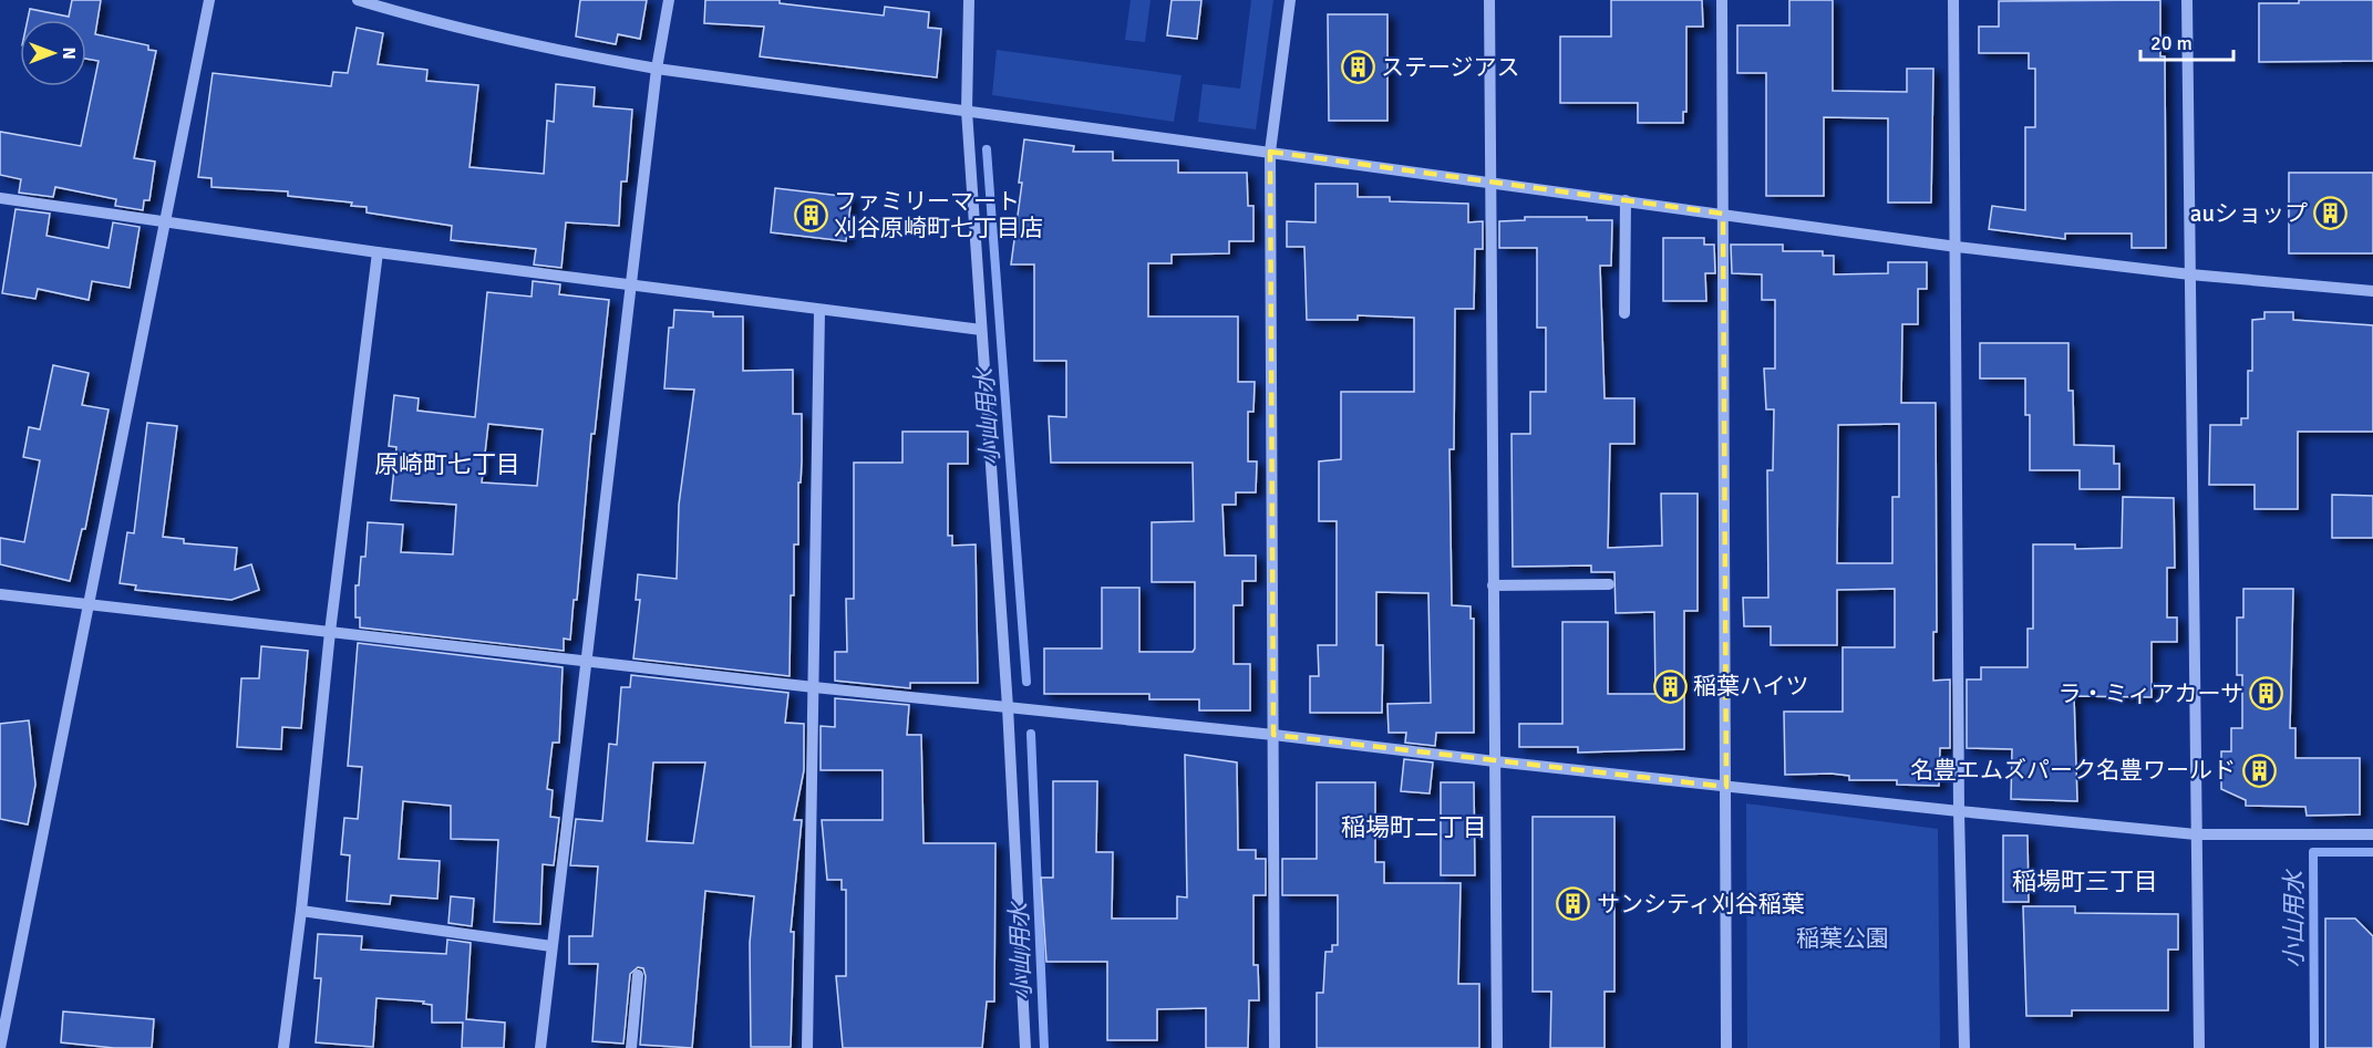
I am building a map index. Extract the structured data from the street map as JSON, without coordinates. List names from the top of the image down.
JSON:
{
  "districts": ["原崎町七丁目", "稲場町二丁目", "稲場町三丁目"],
  "water": ["小山用水"],
  "parks": ["稲葉公園"],
  "places": {
    "building": [
      "ステージアス",
      "auショップ",
      "ファミリーマート 刈谷原崎町七丁目店",
      "稲葉ハイツ",
      "ラ・ミィアカーサ",
      "名豊エムズパーク名豊ワールド",
      "サンシティ刈谷稲葉"
    ]
  },
  "scale_bar": "20 m",
  "north": "right"
}
